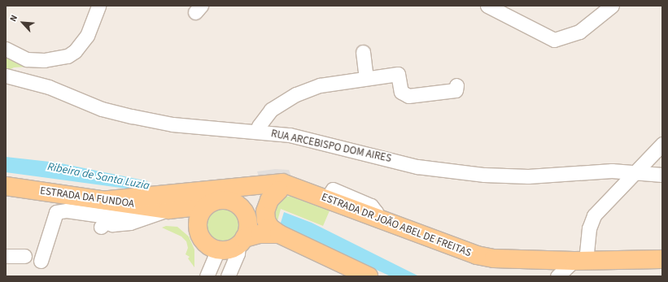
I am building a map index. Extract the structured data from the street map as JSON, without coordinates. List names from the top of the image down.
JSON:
{
  "streets": {
    "main road": ["ESTRADA DA FUNDOA", "ESTRADA DR JOÃO ABEL DE FREITAS"],
    "street": ["RUA ARCEBISPO DOM AIRES"]
  },
  "crossings": [
    ["ESTRADA DA FUNDOA", "ESTRADA DR JOÃO ABEL DE FREITAS"]
  ],
  "water": ["Ribeira de Santa Luzia"],
  "north": "top left"
}
